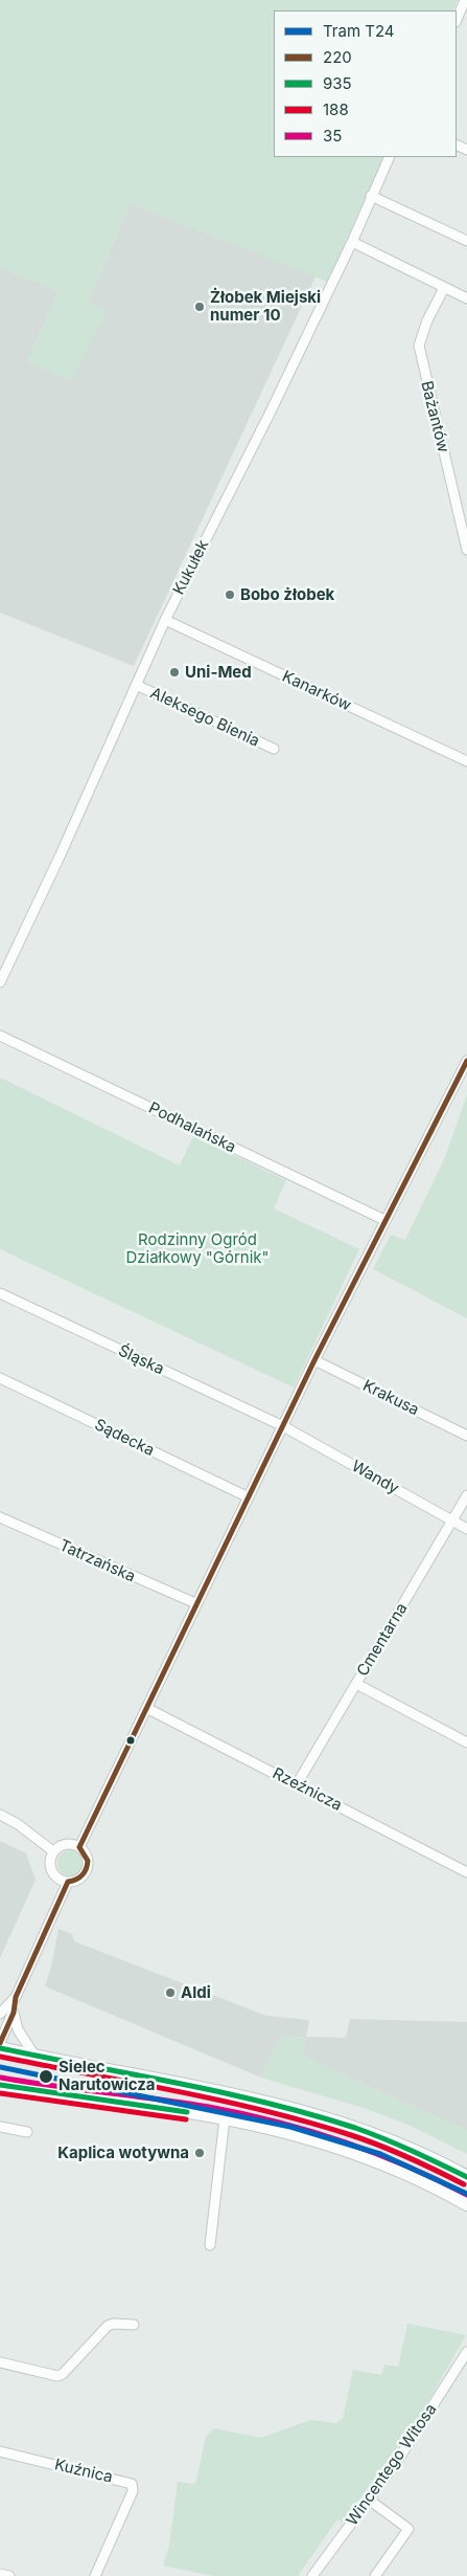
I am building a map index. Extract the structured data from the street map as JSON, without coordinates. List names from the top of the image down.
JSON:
{
  "streets": {
    "street": [
      "Bażantów",
      "Kukułek",
      "Kanarków",
      "Aleksego Bienia",
      "Podhalańska",
      "Śląska",
      "Krakusa",
      "Sądecka",
      "Wandy",
      "Tatrzańska",
      "Cmentarna",
      "Rzeźnicza",
      "Wincentego Witosa",
      "Kuźnica"
    ]
  },
  "crossings": [
    ["Kukułek", "Kanarków"],
    ["Kukułek", "Aleksego Bienia"],
    ["Śląska", "Wandy"],
    ["Wandy", "Cmentarna"],
    ["Cmentarna", "Rzeźnicza"]
  ],
  "parks": ["Rodzinny Ogród Działkowy \"Górnik\""],
  "places": [
    "Żłobek Miejski numer 10",
    "Bobo żłobek",
    "Uni-Med",
    "Aldi",
    "Sielec Narutowicza",
    "Kaplica wotywna"
  ],
  "lines": [
    "transit line 220",
    "transit line 935",
    "transit line 188",
    "tram line T24",
    "transit line 35"
  ],
  "legend": [
    "Tram T24",
    "220",
    "935",
    "188",
    "35"
  ]
}
